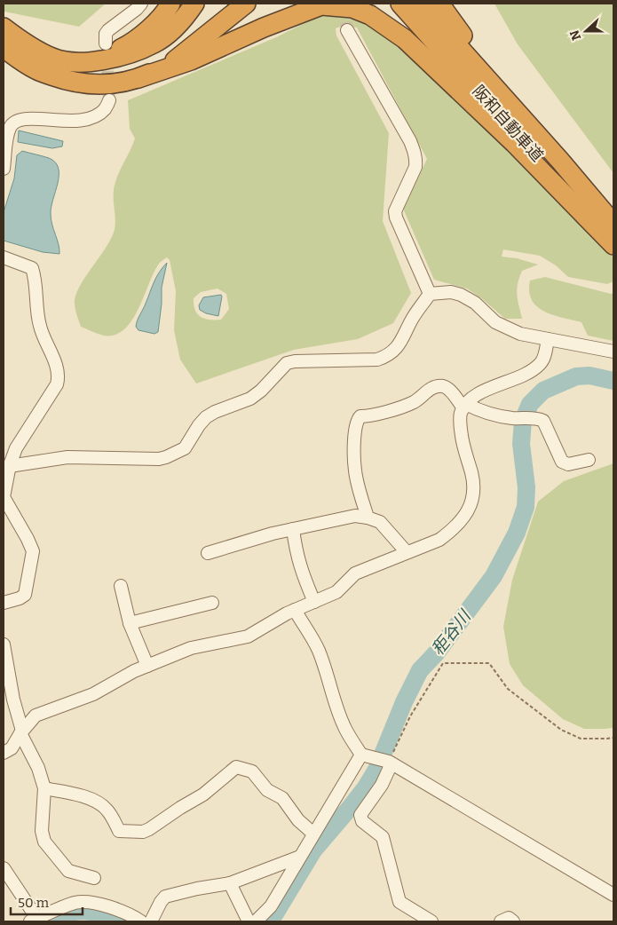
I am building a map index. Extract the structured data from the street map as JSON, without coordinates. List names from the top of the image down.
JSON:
{
  "streets": {
    "highway": ["阪和自動車道"]
  },
  "water": ["秬谷川"],
  "scale_bar": "50 m",
  "north": "left"
}
